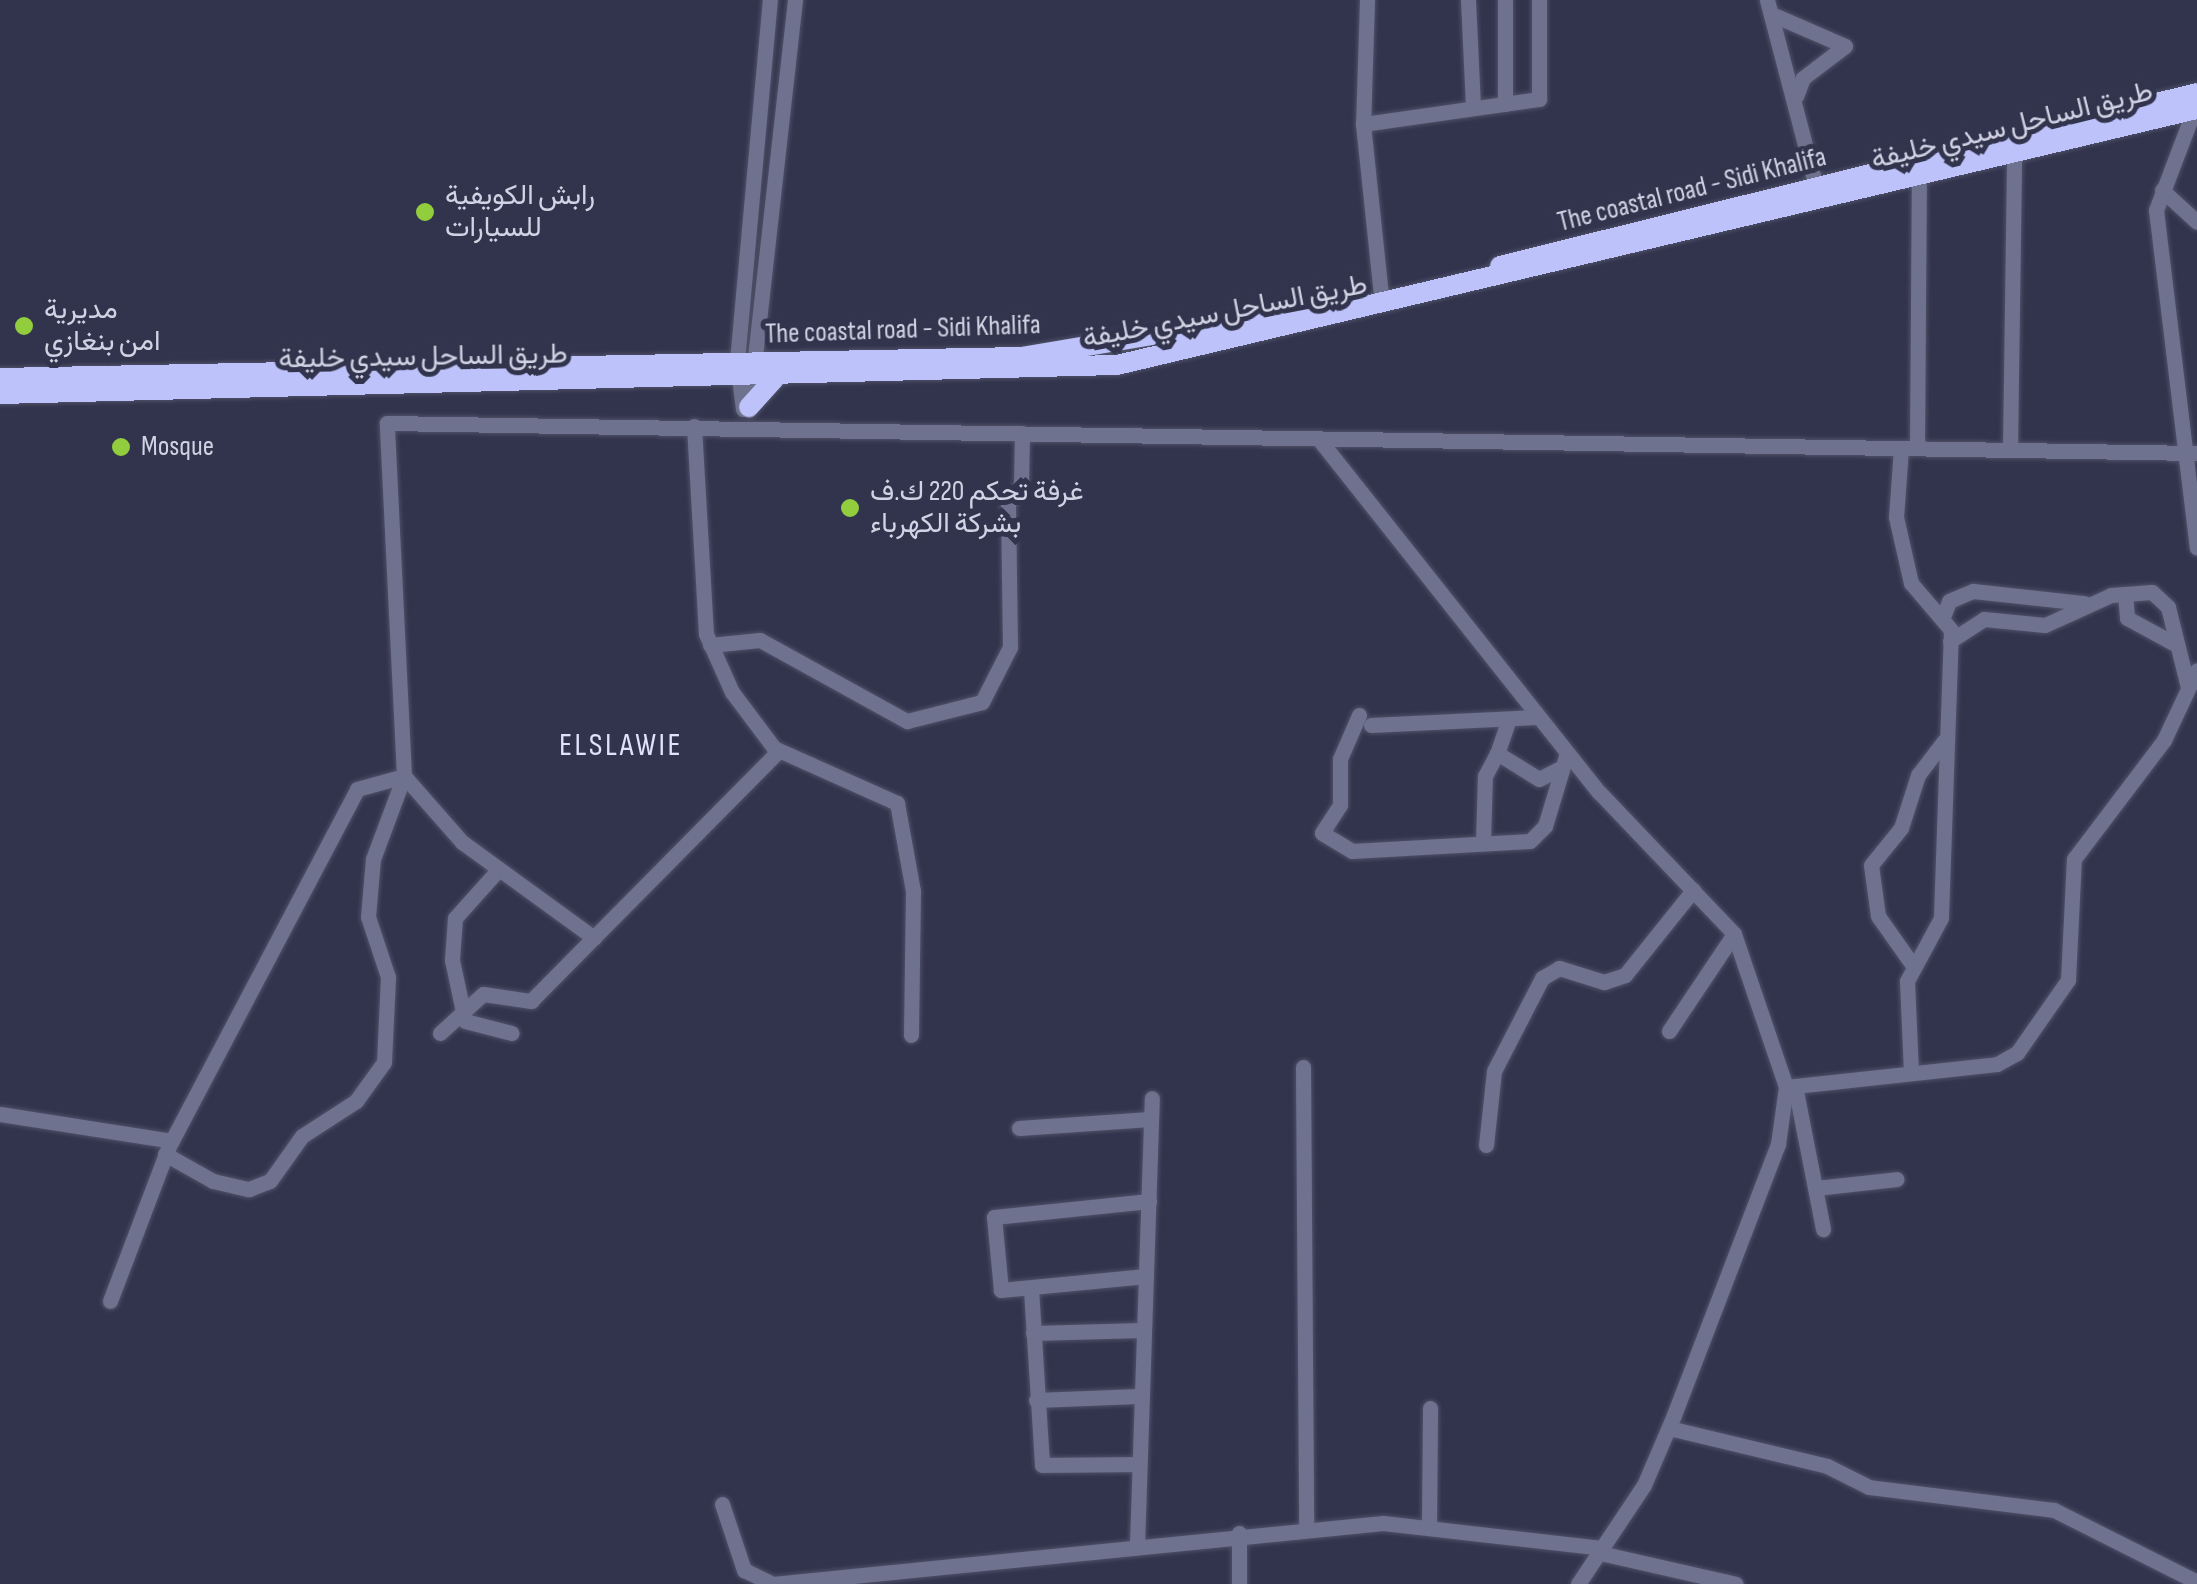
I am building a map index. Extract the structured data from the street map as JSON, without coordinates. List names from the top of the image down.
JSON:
{
  "streets": {
    "highway": ["طريق الساحل سيدي خليفة", "The coastal road - Sidi Khalifa"]
  },
  "crossings": [
    ["طريق الساحل سيدي خليفة", "The coastal road - Sidi Khalifa"]
  ],
  "districts": ["ELSLAWIE"],
  "places": [
    "رابش الكويفية للسيارات",
    "مديرية امن بنغازي",
    "Mosque",
    "غرفة تحكم 220 ك.ف بشركة الكهرباء"
  ]
}
